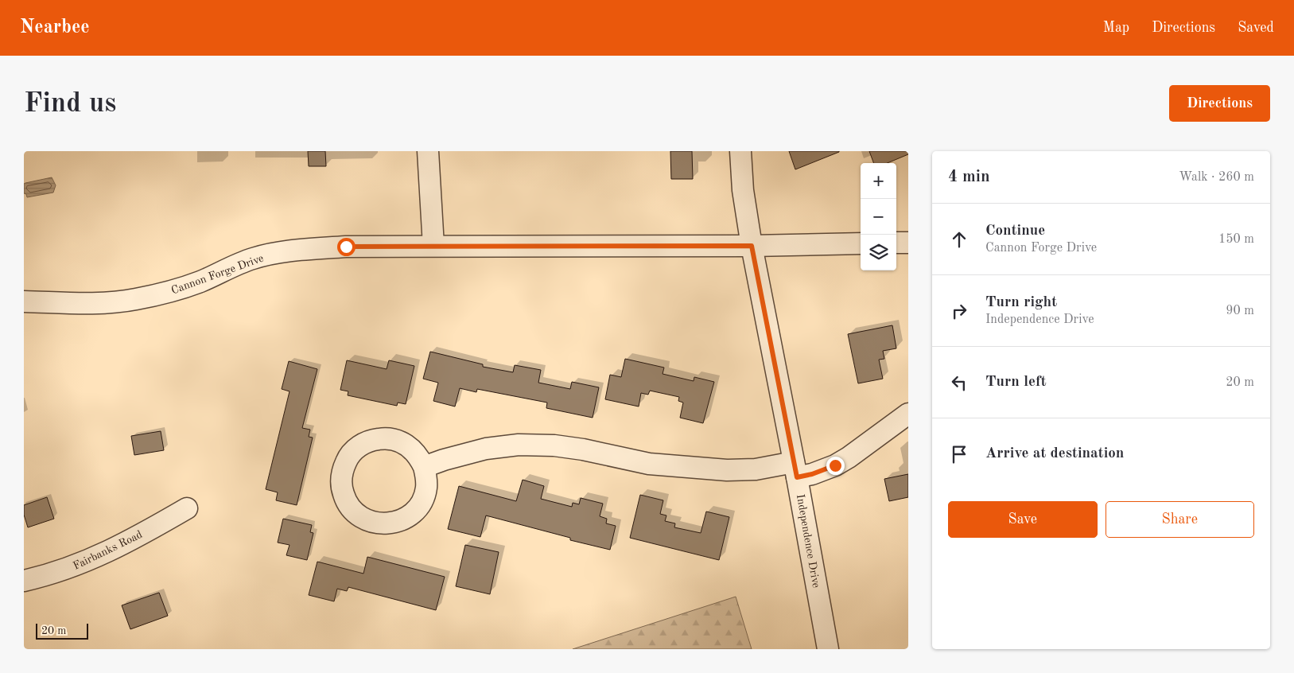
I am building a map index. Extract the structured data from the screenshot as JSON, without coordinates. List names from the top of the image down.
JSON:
{
  "streets": {
    "street": ["Cannon Forge Drive", "Independence Drive", "Fairbanks Road"]
  },
  "crossings": [
    ["Cannon Forge Drive", "Independence Drive"]
  ],
  "scale_bar": "20 m",
  "page": {
    "header": "Nearbee",
    "nav": ["Map", "Directions", "Saved"],
    "buttons": [
      "Directions",
      ["Save", "Share"]
    ],
    "title": "Find us",
    "heading": ["4 min", "Walk · 260 m"],
    "map_buttons": ["+", "−"],
    "list": [
      ["Continue", "Cannon Forge Drive", "150 m"],
      ["Turn right", "Independence Drive", "90 m"],
      ["Turn left", "20 m"],
      "Arrive at destination"
    ],
    "scale": "20 m"
  }
}
